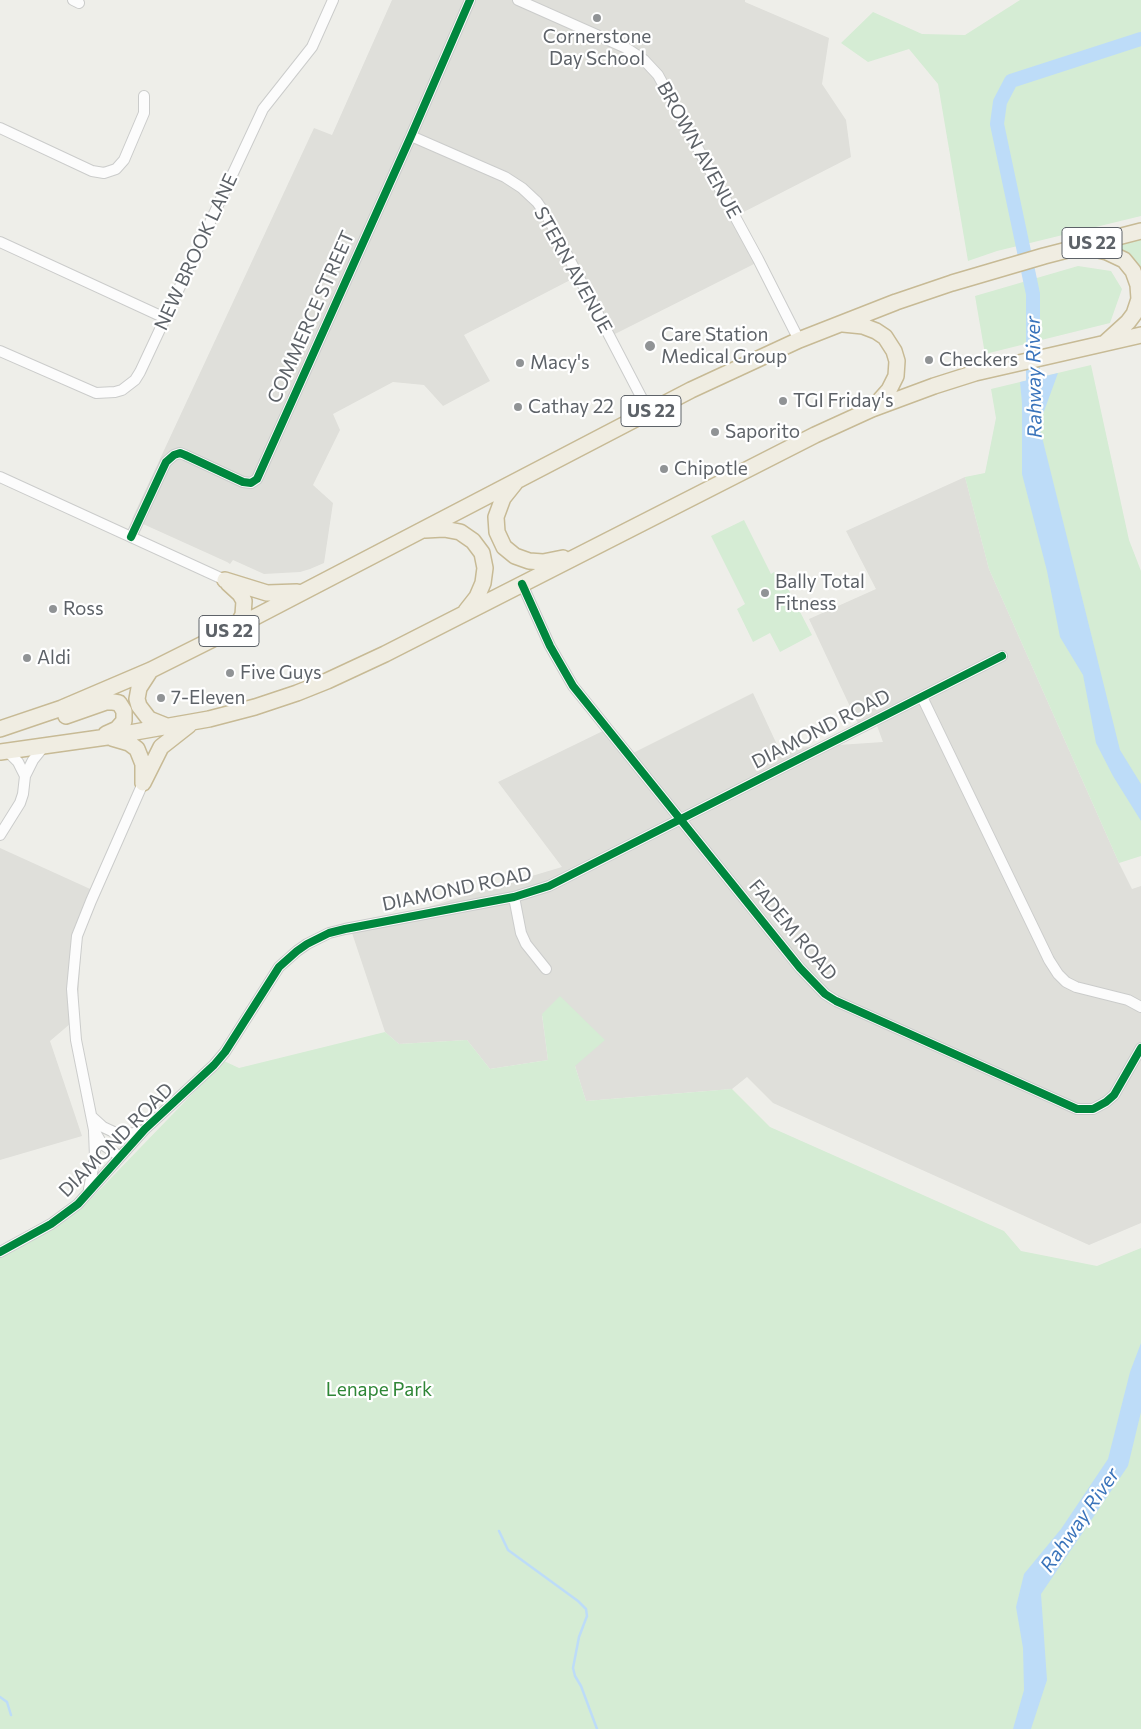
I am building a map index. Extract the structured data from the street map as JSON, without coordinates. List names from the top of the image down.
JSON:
{
  "streets": {
    "highway": ["US 22"],
    "street": [
      "BROWN AVENUE",
      "NEW BROOK LANE",
      "STERN AVENUE",
      "COMMERCE STREET",
      "DIAMOND ROAD",
      "FADEM ROAD"
    ]
  },
  "crossings": [
    ["BROWN AVENUE", "US 22"],
    ["US 22", "STERN AVENUE"],
    ["STERN AVENUE", "COMMERCE STREET"],
    ["DIAMOND ROAD", "FADEM ROAD"]
  ],
  "water": ["Rahway River"],
  "parks": ["Lenape Park"],
  "places": [
    "Cornerstone Day School",
    "Care Station Medical Group",
    "Checkers",
    "Macy's",
    "TGI Friday's",
    "Cathay 22",
    "Saporito",
    "Chipotle",
    "Bally Total Fitness",
    "Ross",
    "Aldi",
    "Five Guys",
    "7-Eleven"
  ]
}
